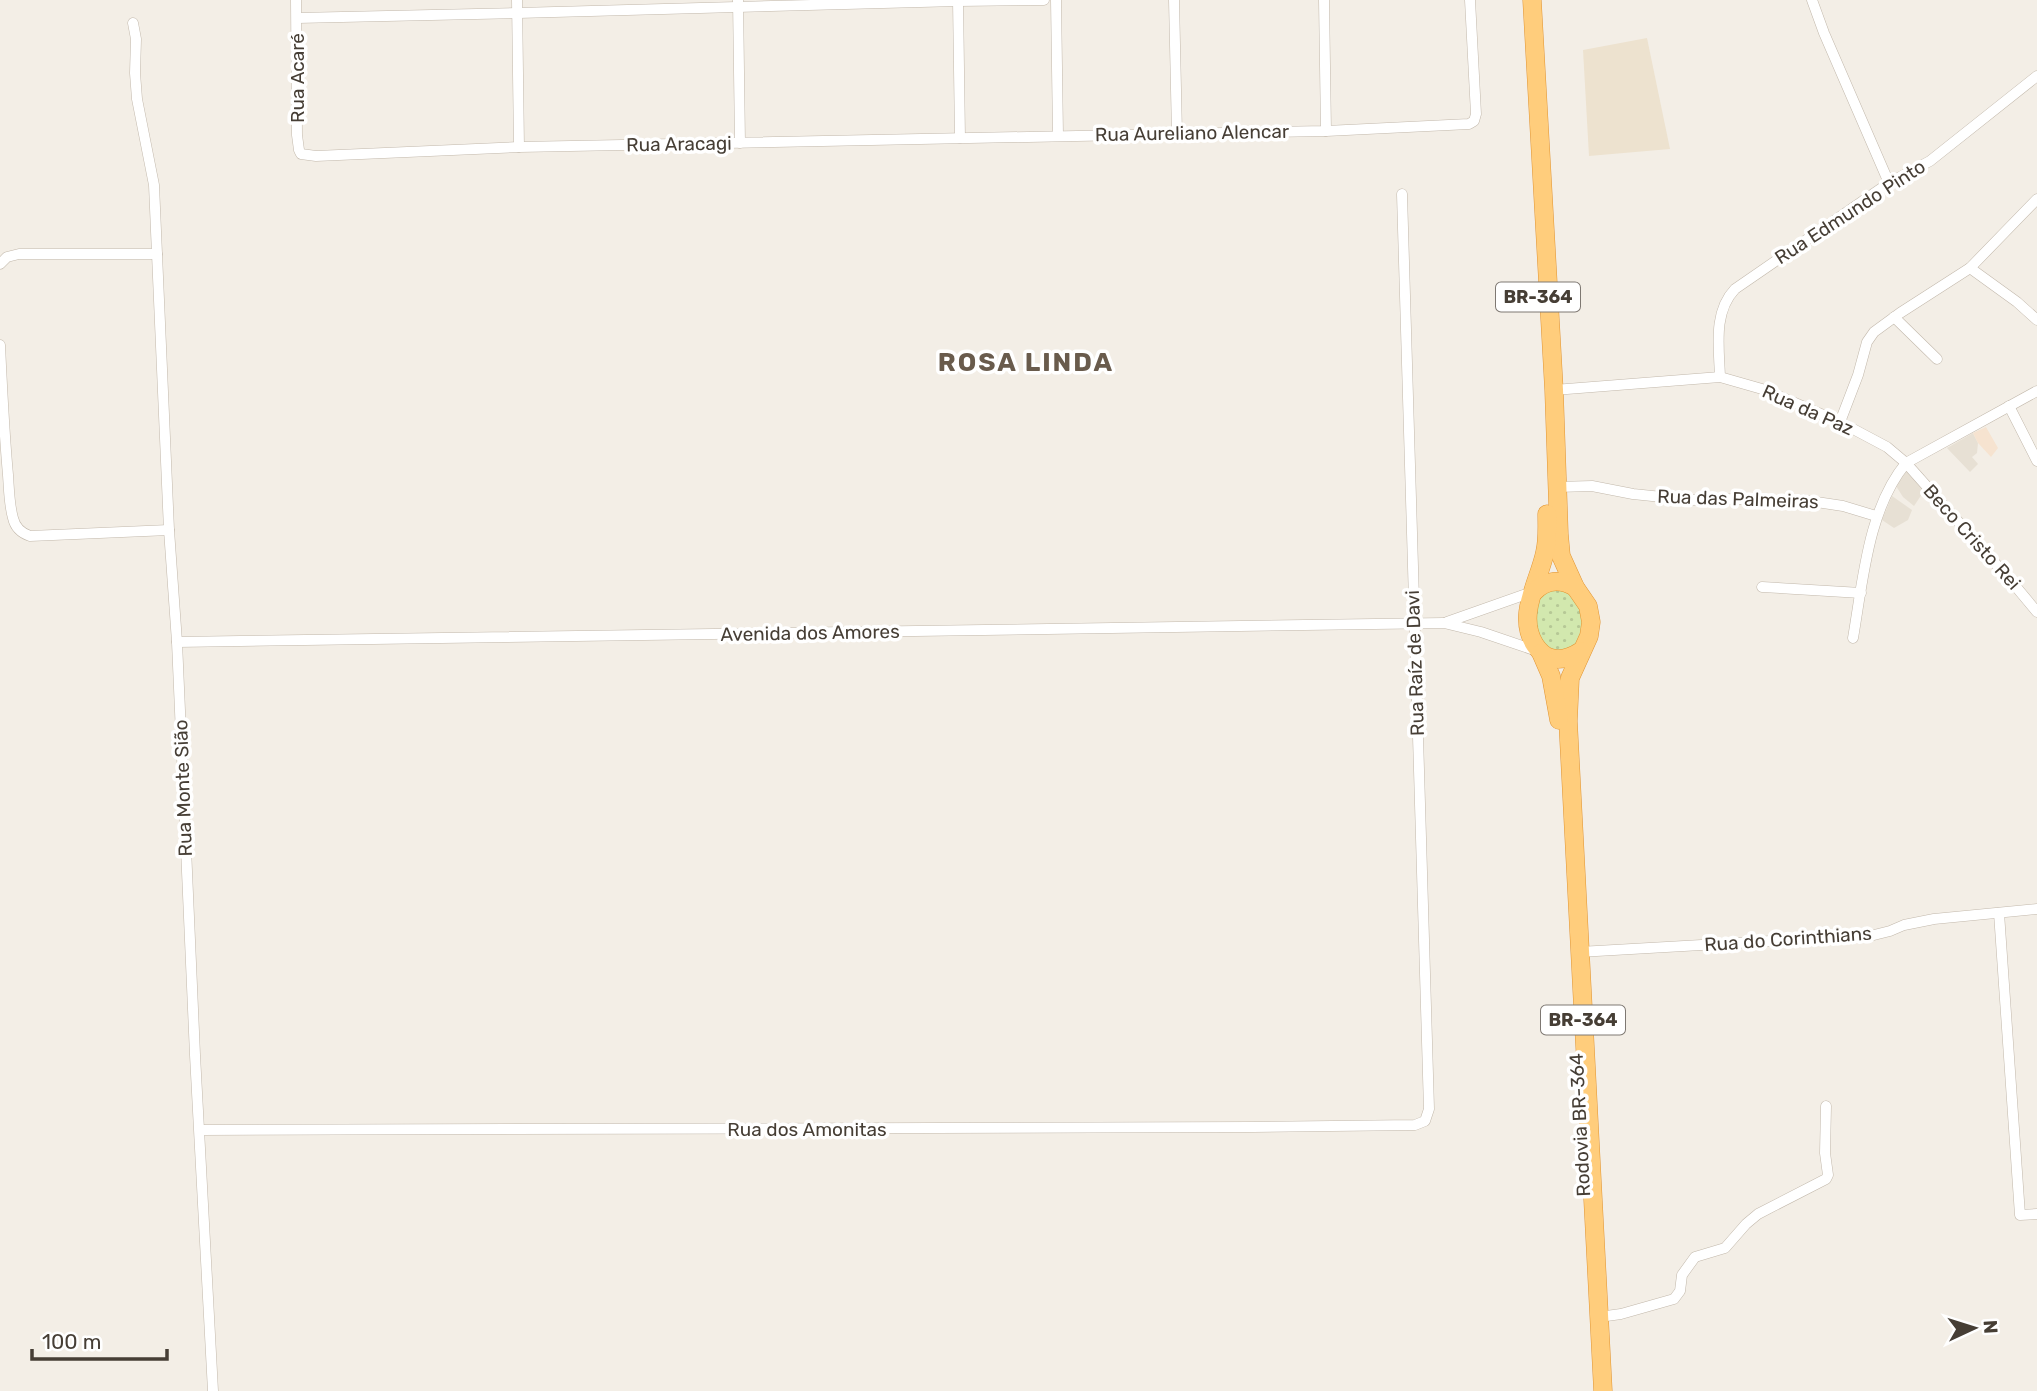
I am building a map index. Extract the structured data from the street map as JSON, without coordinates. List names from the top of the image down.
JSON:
{
  "streets": {
    "highway": ["BR-364", "Rodovia BR-364"],
    "street": [
      "Rua Acaré",
      "Rua Aureliano Alencar",
      "Rua Aracagi",
      "Rua Edmundo Pinto",
      "Rua da Paz",
      "Rua das Palmeiras",
      "Beco Cristo Rei",
      "Avenida dos Amores",
      "Rua Raíz de Davi",
      "Rua Monte Sião",
      "Rua do Corinthians",
      "Rua dos Amonitas"
    ]
  },
  "crossings": [
    ["Rua Acaré", "Rua Aracagi"],
    ["Rua Aureliano Alencar", "Rua Aracagi"],
    ["Rua Edmundo Pinto", "Rua da Paz"],
    ["BR-364", "Rua da Paz"],
    ["BR-364", "Rua das Palmeiras"],
    ["BR-364", "Avenida dos Amores"],
    ["BR-364", "Rua do Corinthians"],
    ["BR-364", "Rodovia BR-364"],
    ["Rua da Paz", "Beco Cristo Rei"],
    ["Avenida dos Amores", "Rua Raíz de Davi"],
    ["Avenida dos Amores", "Rua Monte Sião"],
    ["Avenida dos Amores", "Rodovia BR-364"],
    ["Rua Raíz de Davi", "Rua dos Amonitas"],
    ["Rua Monte Sião", "Rua dos Amonitas"]
  ],
  "districts": ["ROSA LINDA"],
  "scale_bar": "100 m",
  "north": "right"
}
